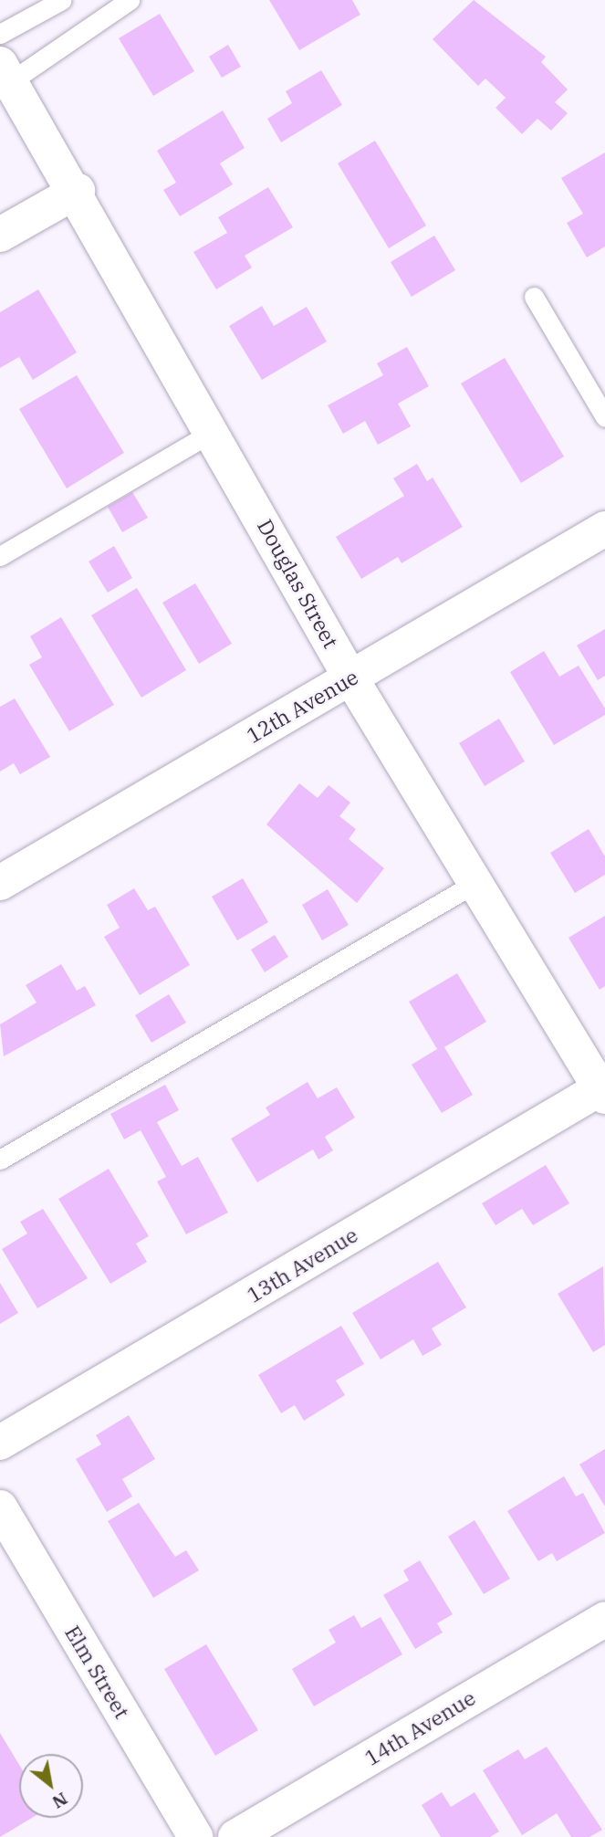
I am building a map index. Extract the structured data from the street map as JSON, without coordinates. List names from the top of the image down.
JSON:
{
  "streets": {
    "street": [
      "Douglas Street",
      "12th Avenue",
      "13th Avenue",
      "Elm Street",
      "14th Avenue"
    ]
  },
  "crossings": [
    ["Douglas Street", "12th Avenue"],
    ["Douglas Street", "13th Avenue"]
  ],
  "north": "bottom right"
}
